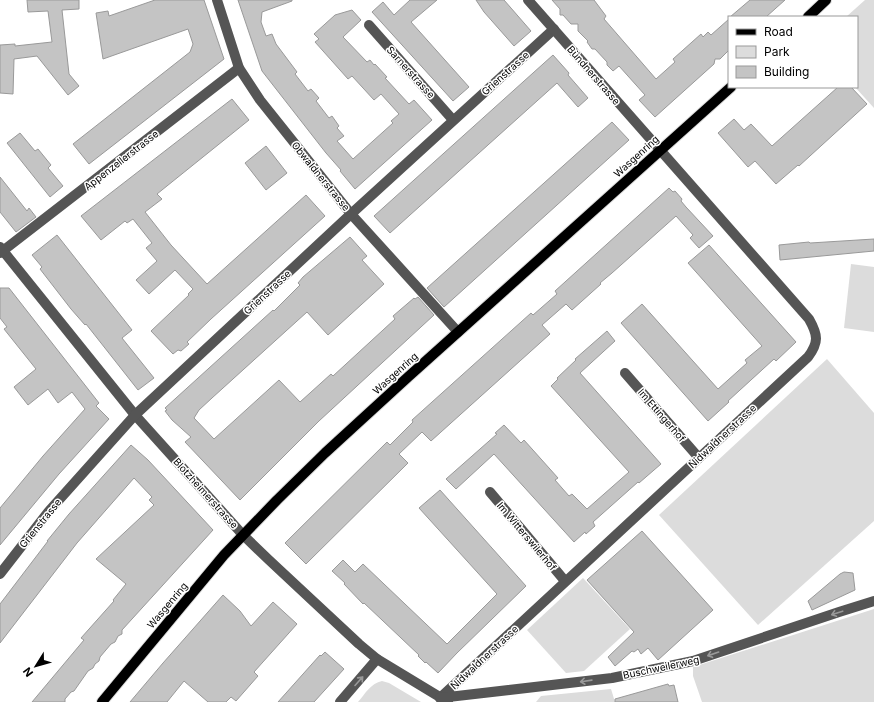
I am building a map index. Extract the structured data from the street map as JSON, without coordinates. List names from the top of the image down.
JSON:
{
  "streets": {
    "main road": ["Wasgenring"],
    "street": [
      "Sarnerstrasse",
      "Grienstrasse",
      "Bündnerstrasse",
      "Appenzellerstrasse",
      "Obwaldnerstrasse",
      "Im Ettingerhof",
      "Nidwaldnerstrasse",
      "Blotzheimerstrasse",
      "Im Witterswilerhof",
      "Buschweilerweg"
    ]
  },
  "crossings": [
    ["Sarnerstrasse", "Grienstrasse"],
    ["Grienstrasse", "Bündnerstrasse"],
    ["Grienstrasse", "Obwaldnerstrasse"],
    ["Grienstrasse", "Blotzheimerstrasse"],
    ["Bündnerstrasse", "Wasgenring"],
    ["Bündnerstrasse", "Nidwaldnerstrasse"],
    ["Wasgenring", "Obwaldnerstrasse"],
    ["Wasgenring", "Nidwaldnerstrasse"],
    ["Wasgenring", "Blotzheimerstrasse"],
    ["Appenzellerstrasse", "Obwaldnerstrasse"],
    ["Appenzellerstrasse", "Blotzheimerstrasse"],
    ["Im Ettingerhof", "Nidwaldnerstrasse"],
    ["Nidwaldnerstrasse", "Blotzheimerstrasse"],
    ["Nidwaldnerstrasse", "Im Witterswilerhof"],
    ["Nidwaldnerstrasse", "Buschweilerweg"],
    ["Blotzheimerstrasse", "Buschweilerweg"]
  ],
  "one_way": ["Buschweilerweg"],
  "legend": ["Road", "Park", "Building"],
  "north": "bottom left"
}
